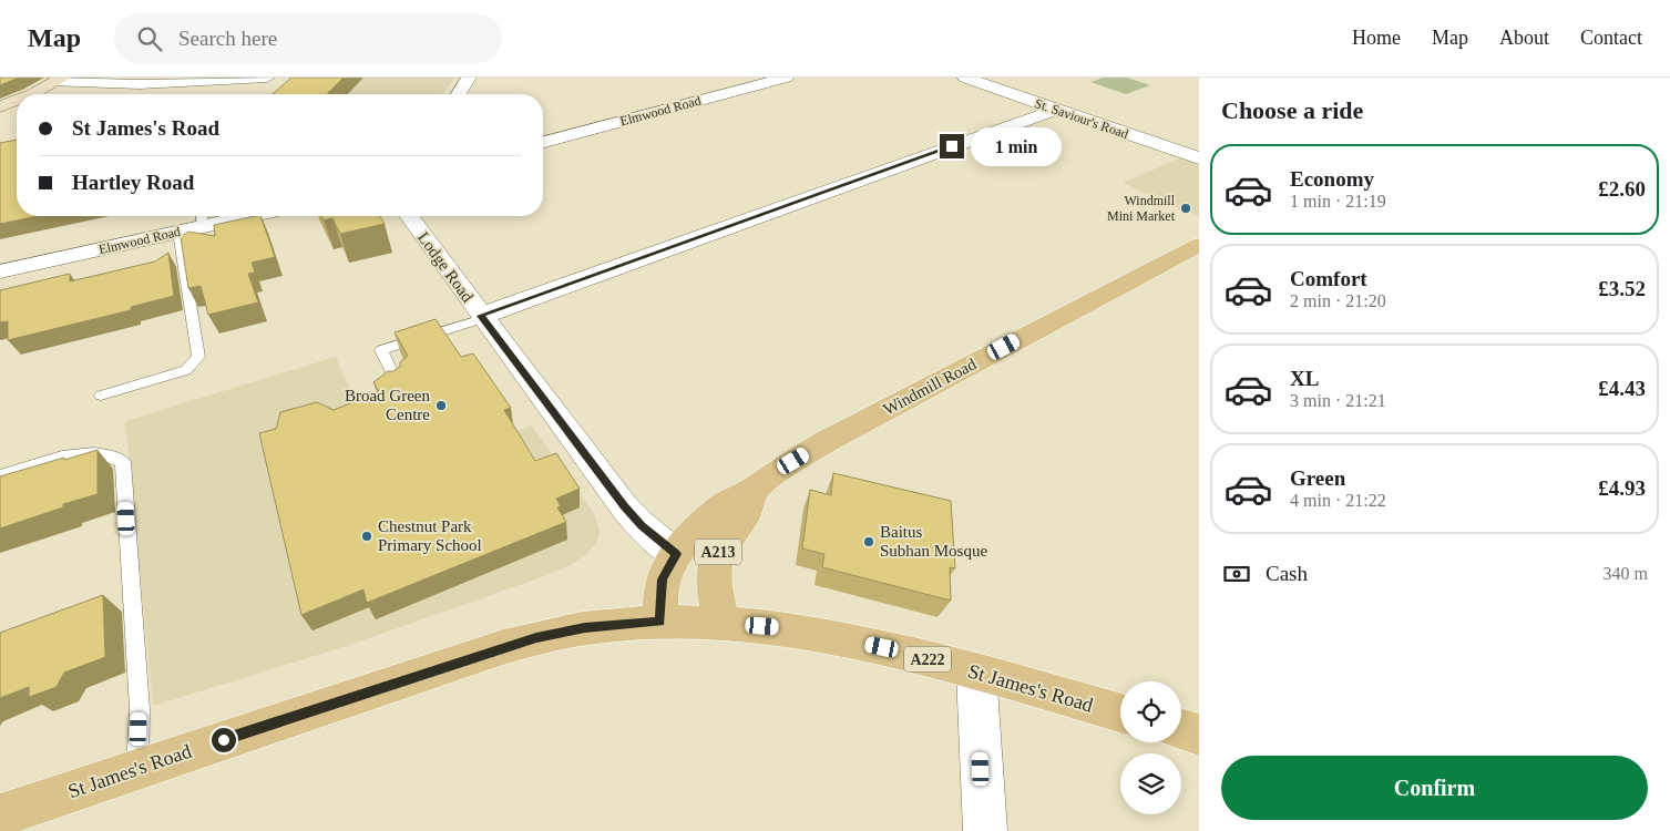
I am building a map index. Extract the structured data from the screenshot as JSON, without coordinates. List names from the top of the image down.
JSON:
{
  "streets": {
    "main road": [
      "Windmill Road",
      "A213",
      "A222",
      "St James's Road"
    ],
    "street": ["Elmwood Road", "St. Saviour's Road", "Lodge Road"]
  },
  "crossings": [
    ["Lodge Road", "Windmill Road"],
    ["Windmill Road", "A213"],
    ["Windmill Road", "St James's Road"],
    ["A213", "St James's Road"]
  ],
  "places": [
    "Windmill Mini Market",
    "Broad Green Centre",
    "Chestnut Park Primary School",
    "Baitus Subhan Mosque"
  ],
  "page": {
    "header": "Map",
    "search": "Search here",
    "nav": [
      "Home",
      "Map",
      "About",
      "Contact"
    ],
    "heading": "Choose a ride",
    "banner": ["St James's Road", "Hartley Road"],
    "bubble": "1 min",
    "list": [
      {
        "name": "Economy",
        "note": "1 min · 21:19",
        "value": "£2.60"
      },
      {
        "name": "Comfort",
        "note": "2 min · 21:20",
        "value": "£3.52"
      },
      {
        "name": "XL",
        "note": "3 min · 21:21",
        "value": "£4.43"
      },
      {
        "name": "Green",
        "note": "4 min · 21:22",
        "value": "£4.93"
      }
    ],
    "pay": ["Cash", "340 m"],
    "buttons": "Confirm"
  }
}
